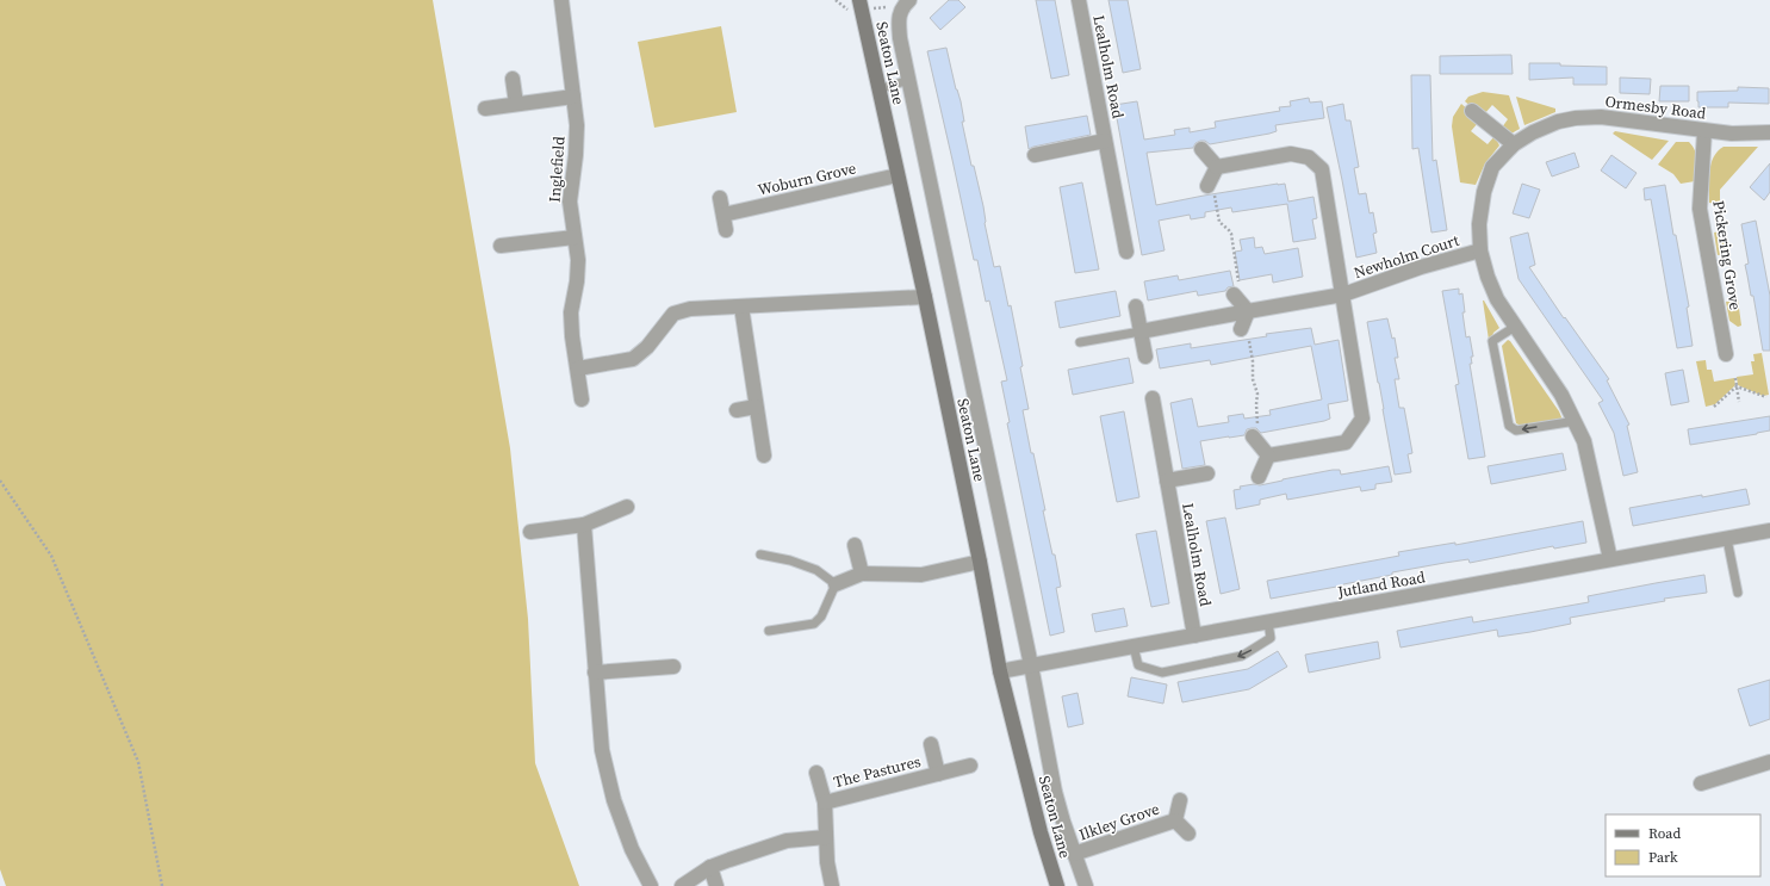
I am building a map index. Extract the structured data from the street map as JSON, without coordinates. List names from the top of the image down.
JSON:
{
  "streets": {
    "main road": ["Seaton Lane"],
    "street": [
      "Lealholm Road",
      "Ormesby Road",
      "Inglefield",
      "Woburn Grove",
      "Pickering Grove",
      "Newholm Court",
      "Jutland Road",
      "The Pastures",
      "Ilkley Grove"
    ]
  },
  "crossings": [
    ["Seaton Lane", "Woburn Grove"],
    ["Seaton Lane", "Jutland Road"],
    ["Seaton Lane", "Ilkley Grove"],
    ["Lealholm Road", "Jutland Road"],
    ["Ormesby Road", "Pickering Grove"],
    ["Ormesby Road", "Newholm Court"],
    ["Ormesby Road", "Jutland Road"]
  ],
  "legend": ["Road", "Park"]
}
